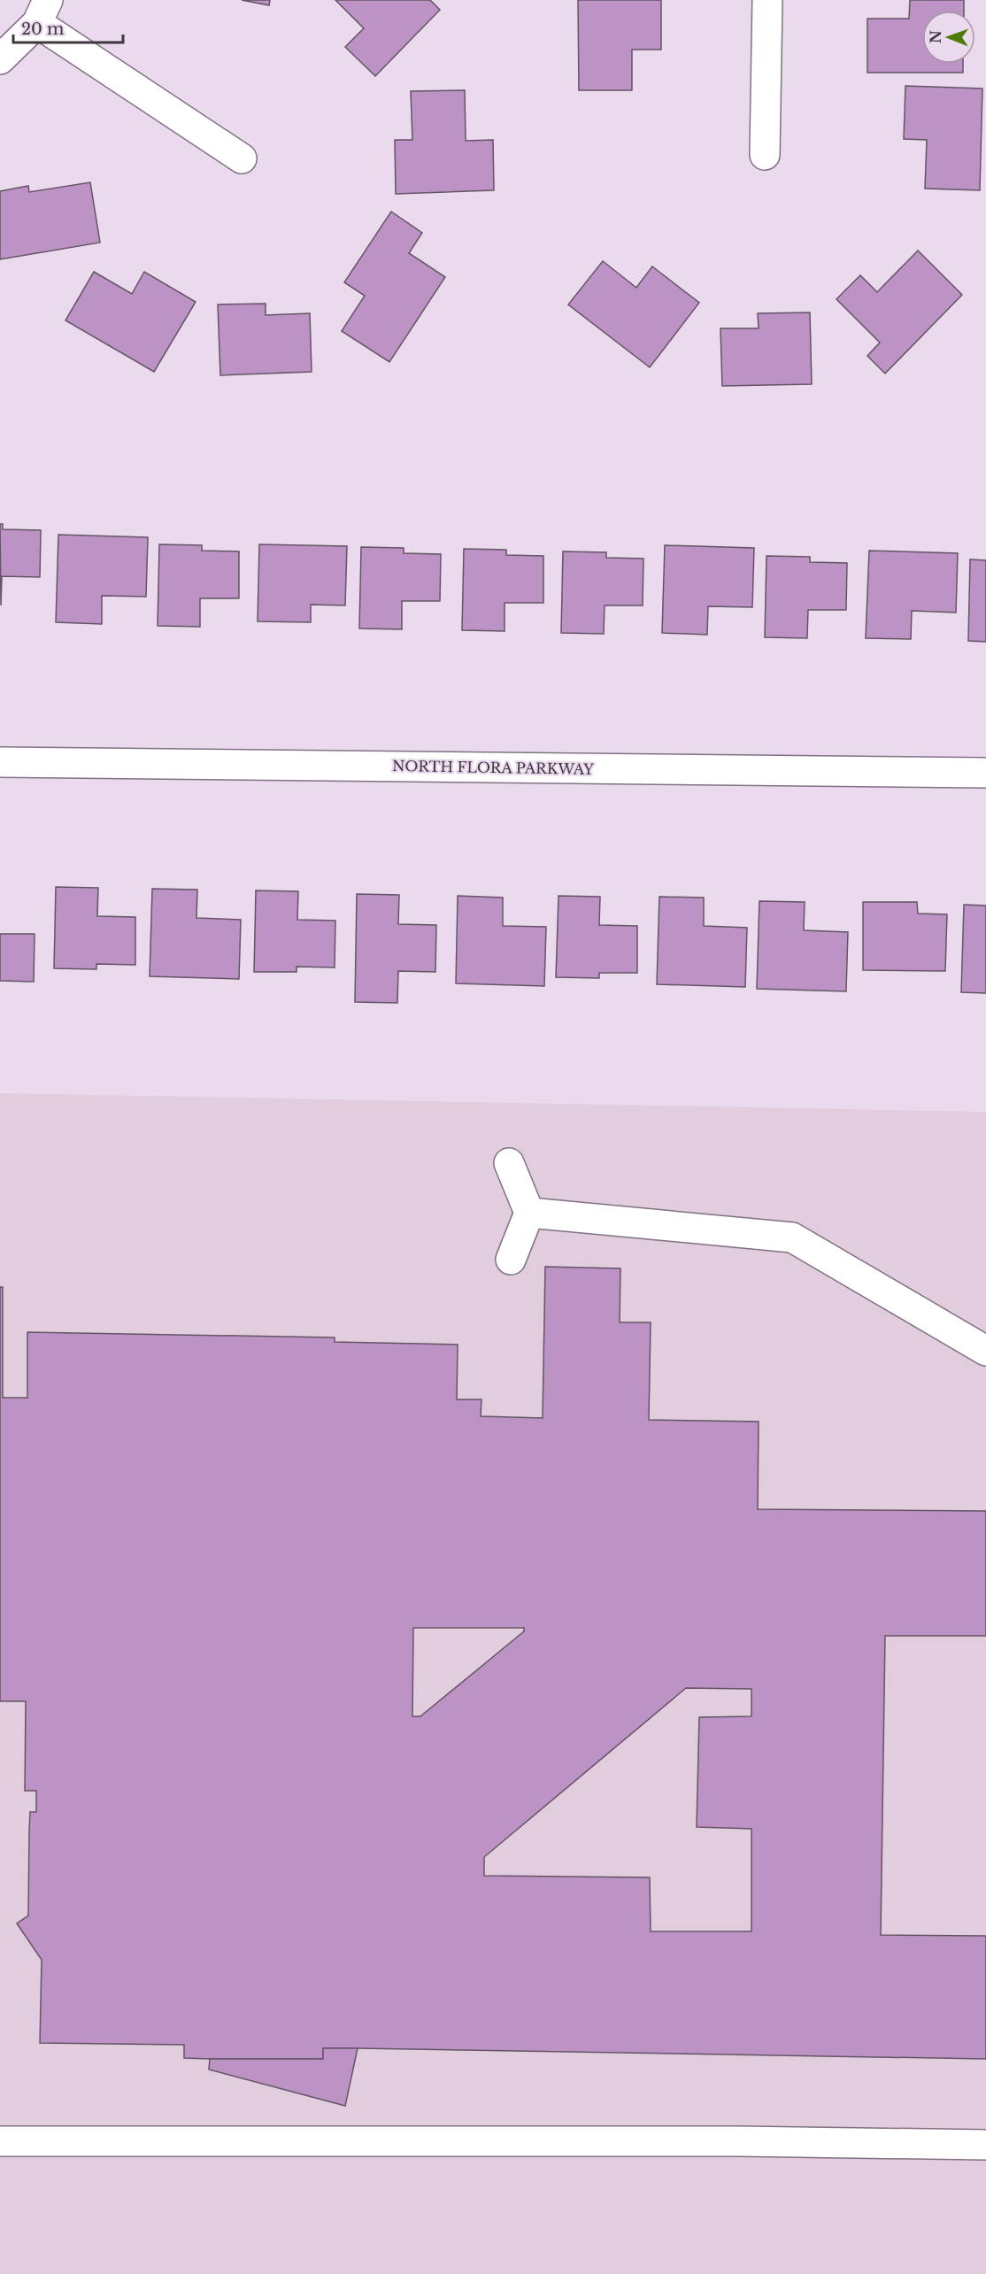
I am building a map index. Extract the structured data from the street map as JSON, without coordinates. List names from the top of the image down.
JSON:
{
  "streets": {
    "street": ["NORTH FLORA PARKWAY"]
  },
  "scale_bar": "20 m",
  "north": "left"
}
